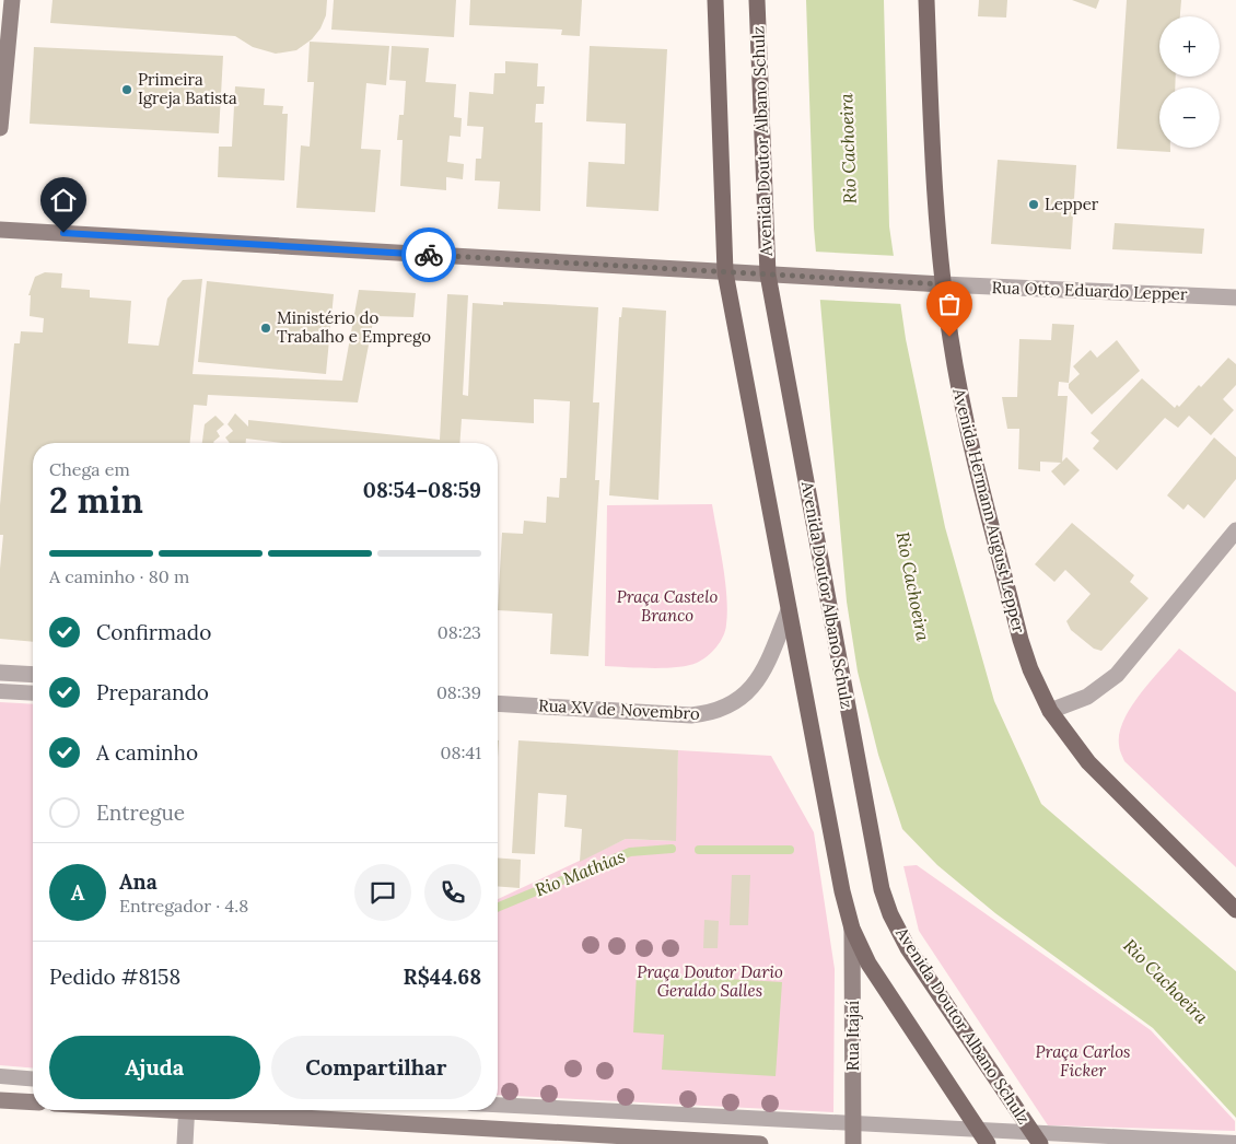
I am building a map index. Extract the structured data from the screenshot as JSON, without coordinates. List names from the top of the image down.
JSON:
{
  "streets": {
    "main road": ["Avenida Doutor Albano Schulz", "Avenida Hermann August Lepper", "Rua Itajaí"],
    "street": ["Rua Otto Eduardo Lepper", "Rua XV de Novembro"]
  },
  "crossings": [
    ["Rua Otto Eduardo Lepper", "Avenida Hermann August Lepper"]
  ],
  "water": ["Rio Cachoeira", "Rio Mathias"],
  "parks": ["Praça Castelo Branco", "Praça Doutor Dario Geraldo Salles", "Praça Carlos Ficker"],
  "places": ["Primeira Igreja Batista", "Lepper", "Ministério do Trabalho e Emprego"],
  "page": {
    "map_buttons": ["+", "−"],
    "heading": ["2 min", "Chega em", "08:54–08:59"],
    "panel": [
      "Ana",
      "Entregador · 4.8",
      "Pedido #8158",
      "R$44.68"
    ],
    "bar": "A caminho · 80 m",
    "list": [
      ["Confirmado", "08:23"],
      ["Preparando", "08:39"],
      ["A caminho", "08:41"],
      "Entregue"
    ],
    "round": "A",
    "buttons": ["Ajuda", "Compartilhar"]
  }
}
